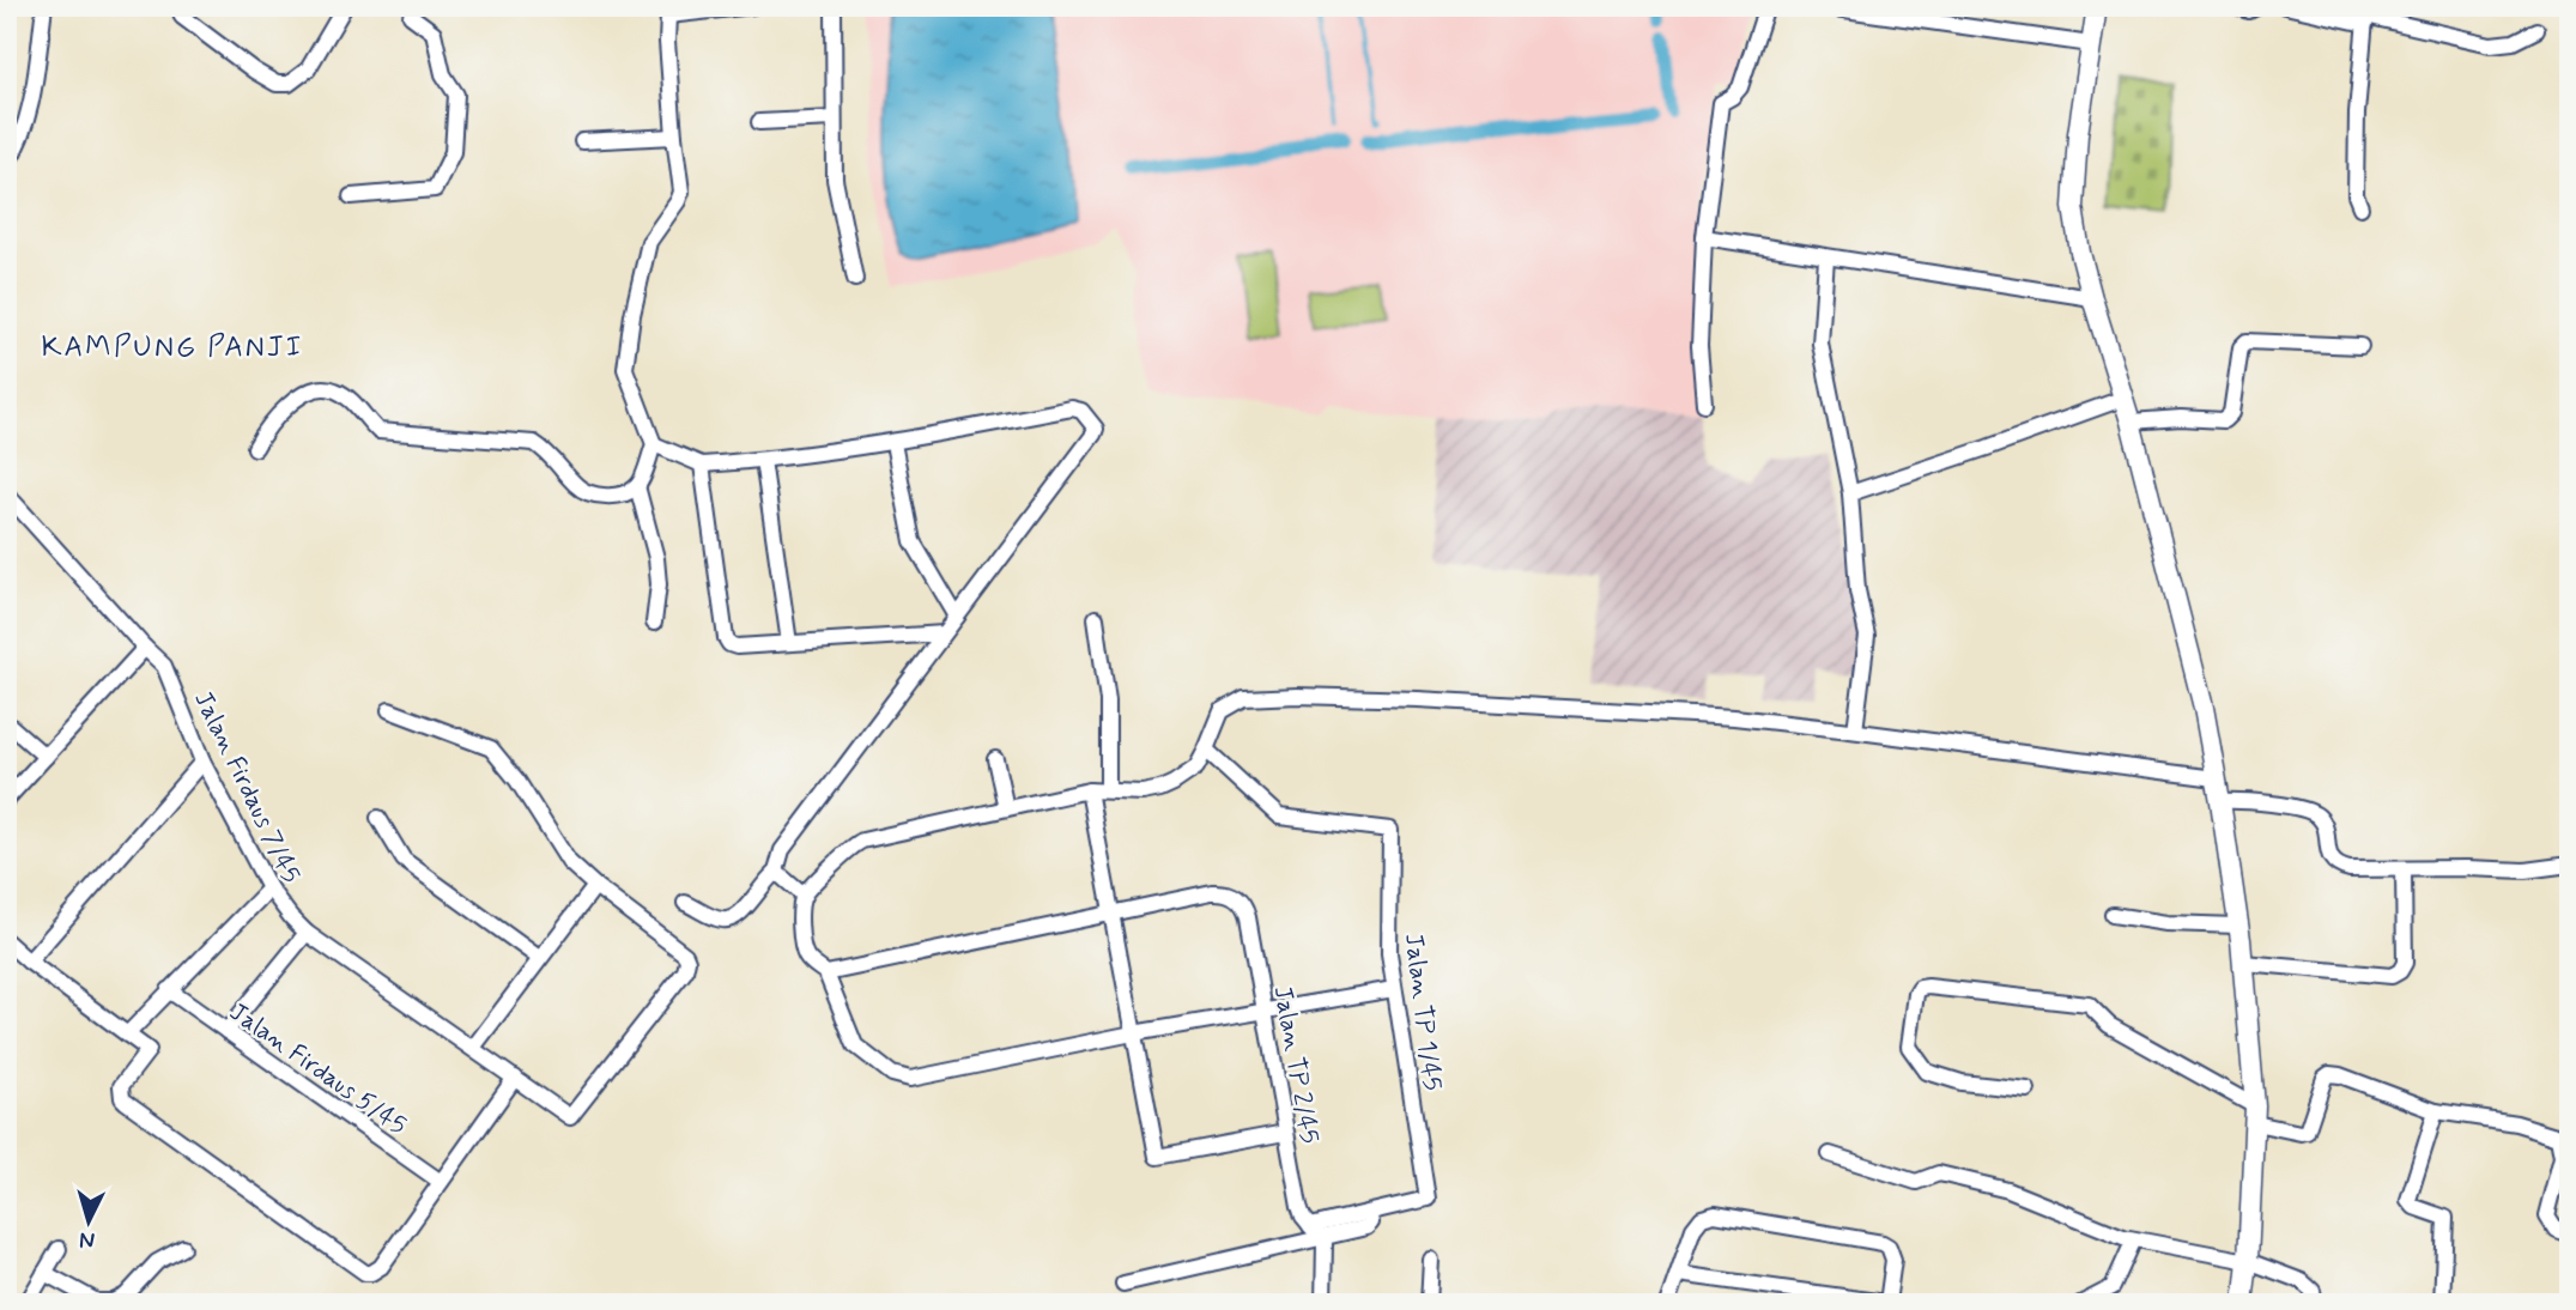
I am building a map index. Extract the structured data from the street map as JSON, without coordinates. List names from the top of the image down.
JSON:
{
  "streets": {
    "street": [
      "Jalan Firdaus 7/45",
      "Jalan TP 1/45",
      "Jalan TP 2/45",
      "Jalan Firdaus 5/45"
    ]
  },
  "districts": ["KAMPUNG PANJI"],
  "north": "bottom"
}
